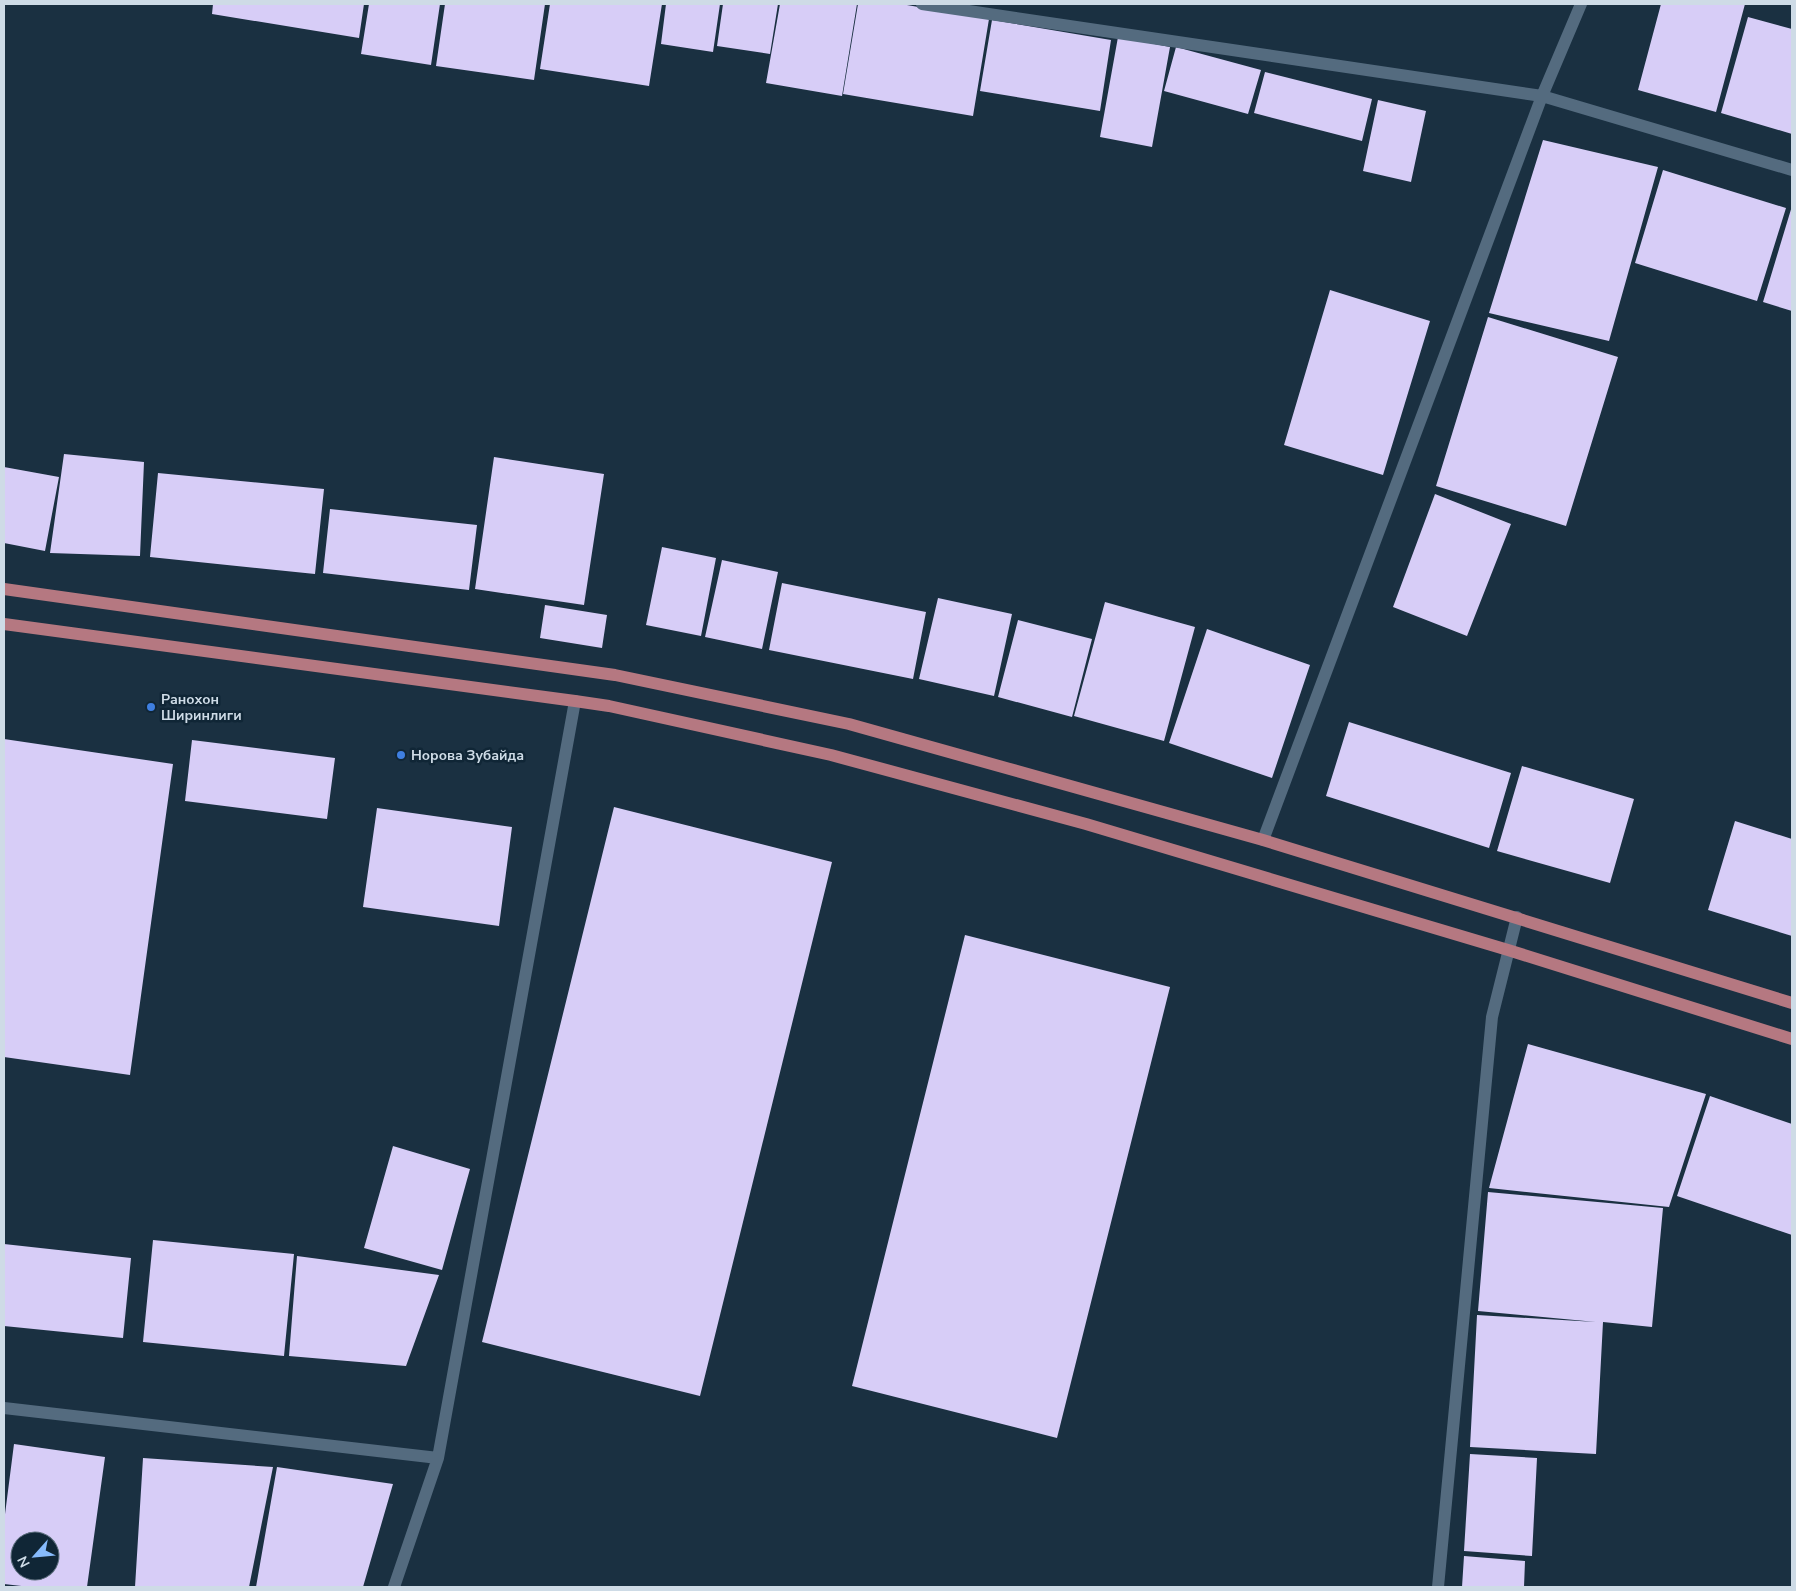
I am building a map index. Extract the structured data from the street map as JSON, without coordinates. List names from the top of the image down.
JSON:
{
  "places": ["Ранохон Ширинлиги", "Норова Зубайда"],
  "north": "bottom left"
}
